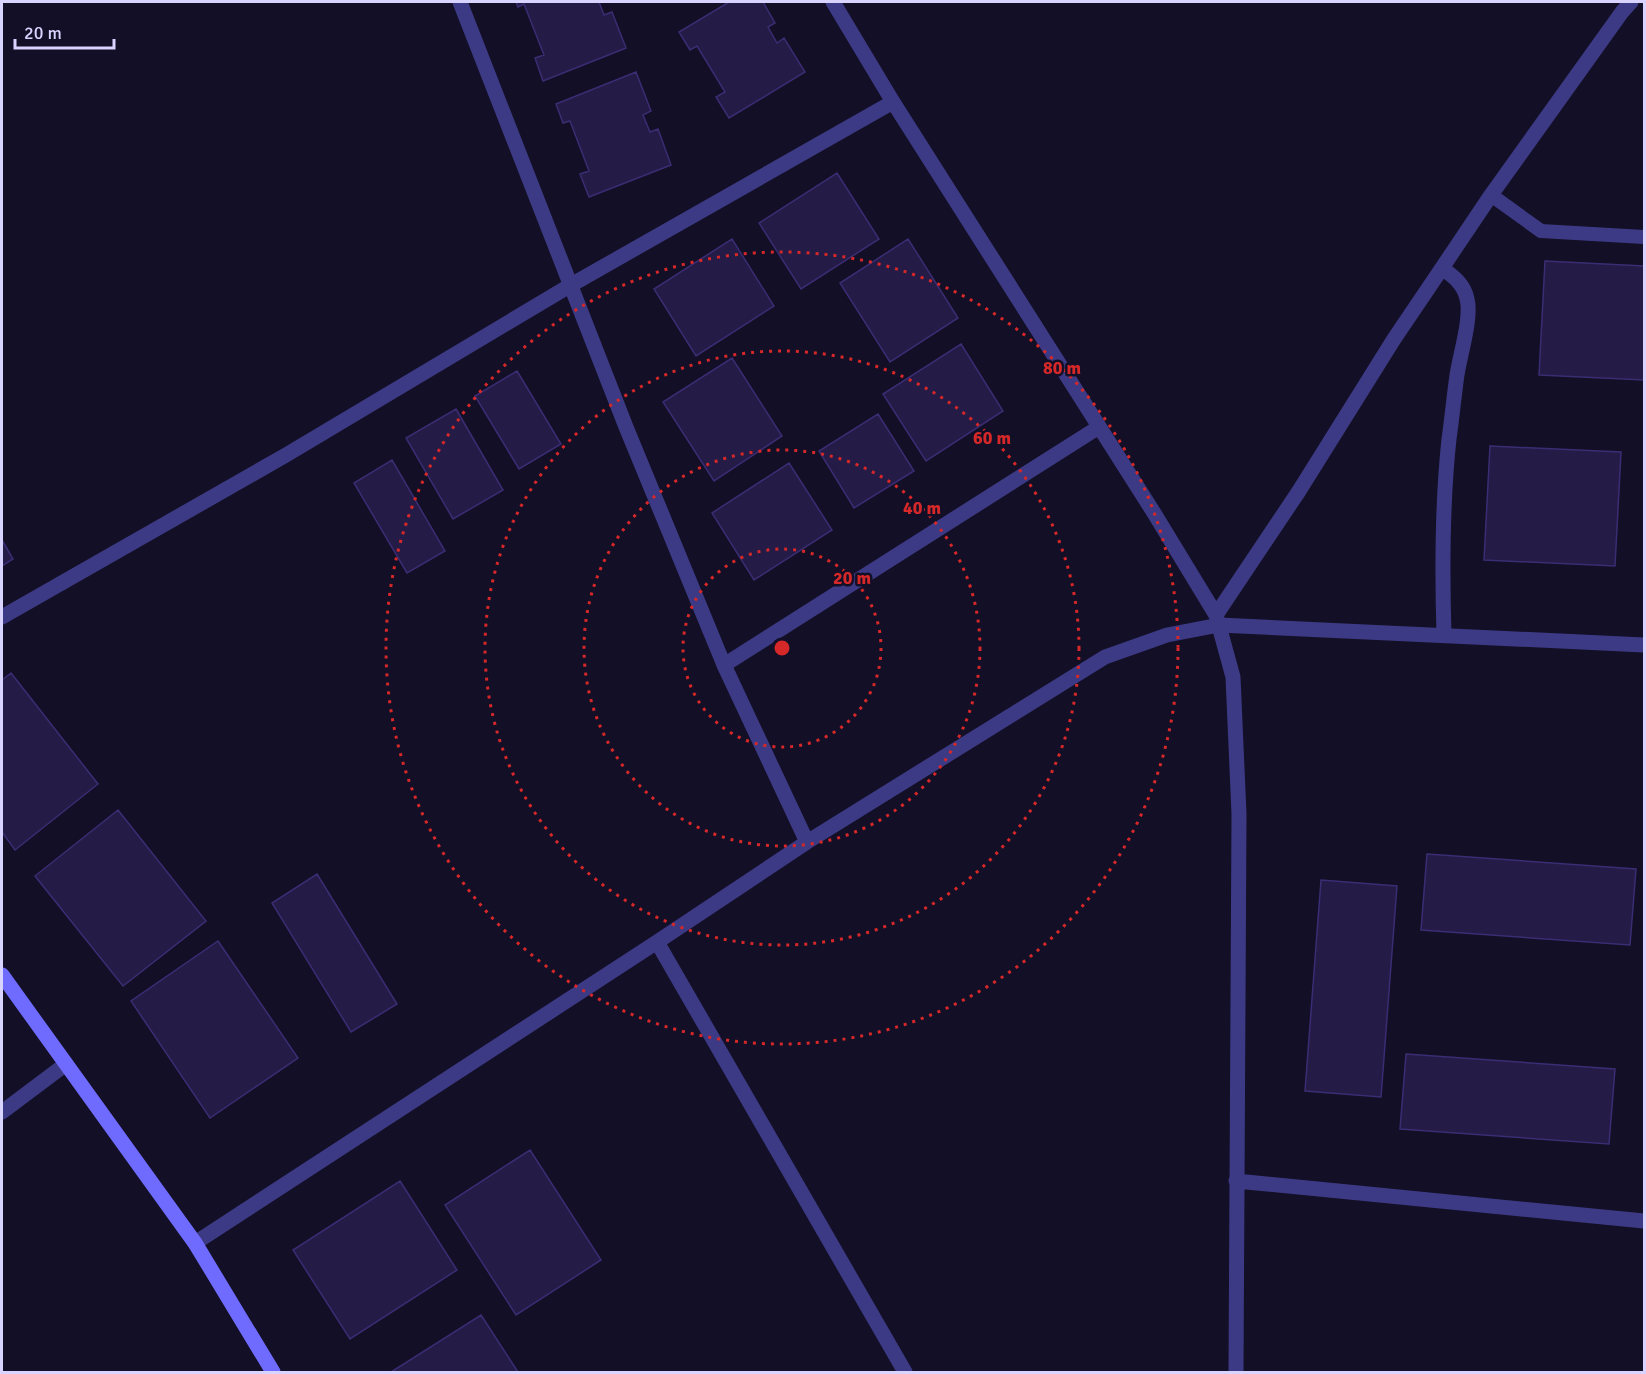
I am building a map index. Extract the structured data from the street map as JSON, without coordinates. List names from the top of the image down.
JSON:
{
  "scale_bar": "20 m",
  "rings": [
    "80 m",
    "60 m",
    "40 m",
    "20 m"
  ]
}
